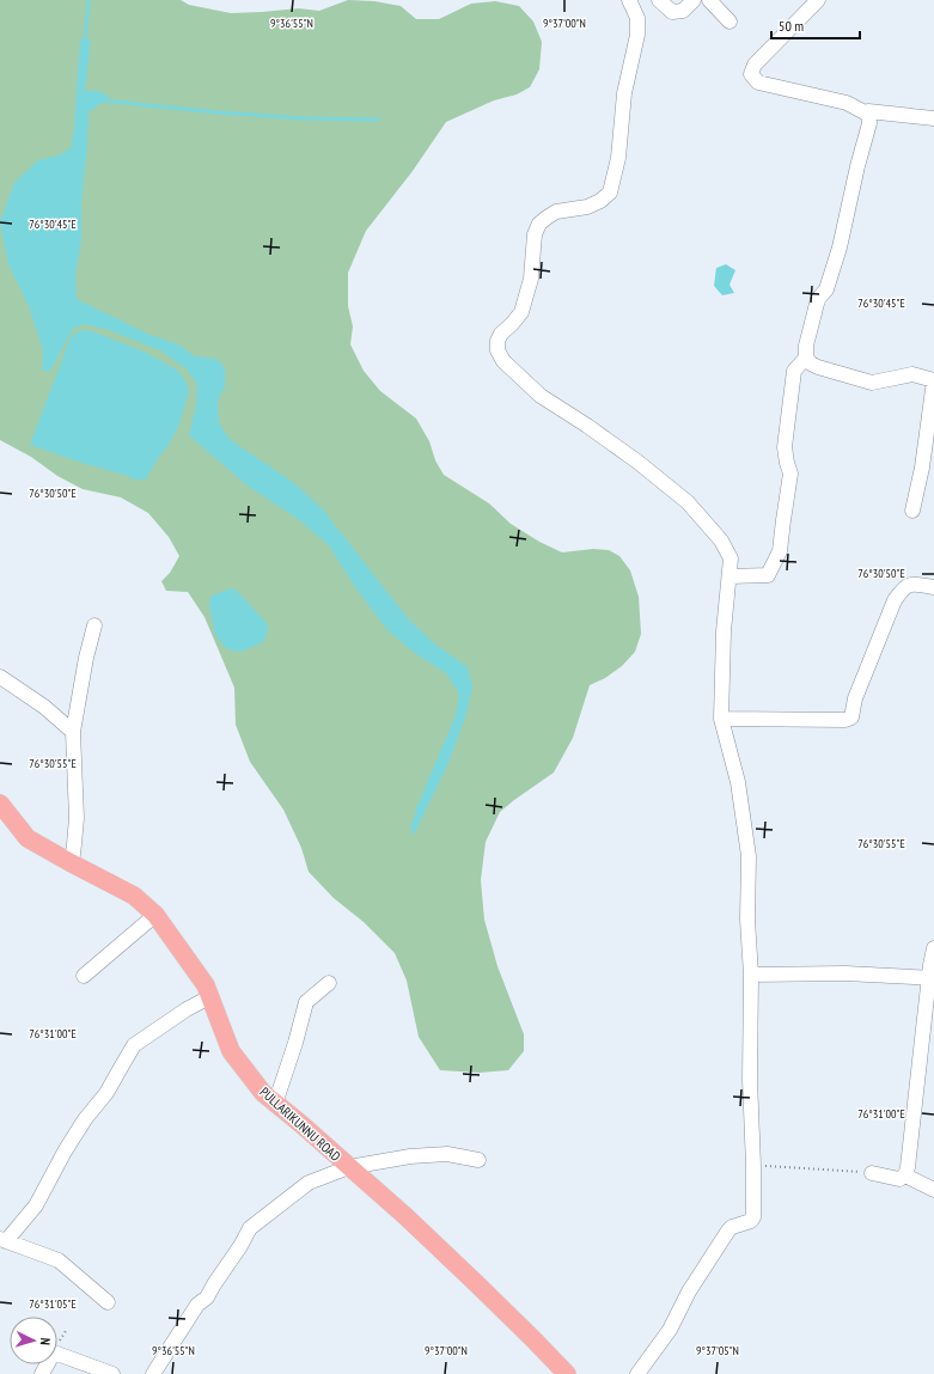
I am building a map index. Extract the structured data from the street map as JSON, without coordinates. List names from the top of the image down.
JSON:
{
  "streets": {
    "main road": ["PULLARIKUNNU ROAD"]
  },
  "scale_bar": "50 m",
  "north": "right",
  "coordinates": [
    "9°36'55\"N",
    "9°37'00\"N",
    "76°30'45\"E",
    "76°30'50\"E",
    "76°30'55\"E",
    "76°31'00\"E",
    "76°31'05\"E",
    "9°37'05\"N"
  ]
}
